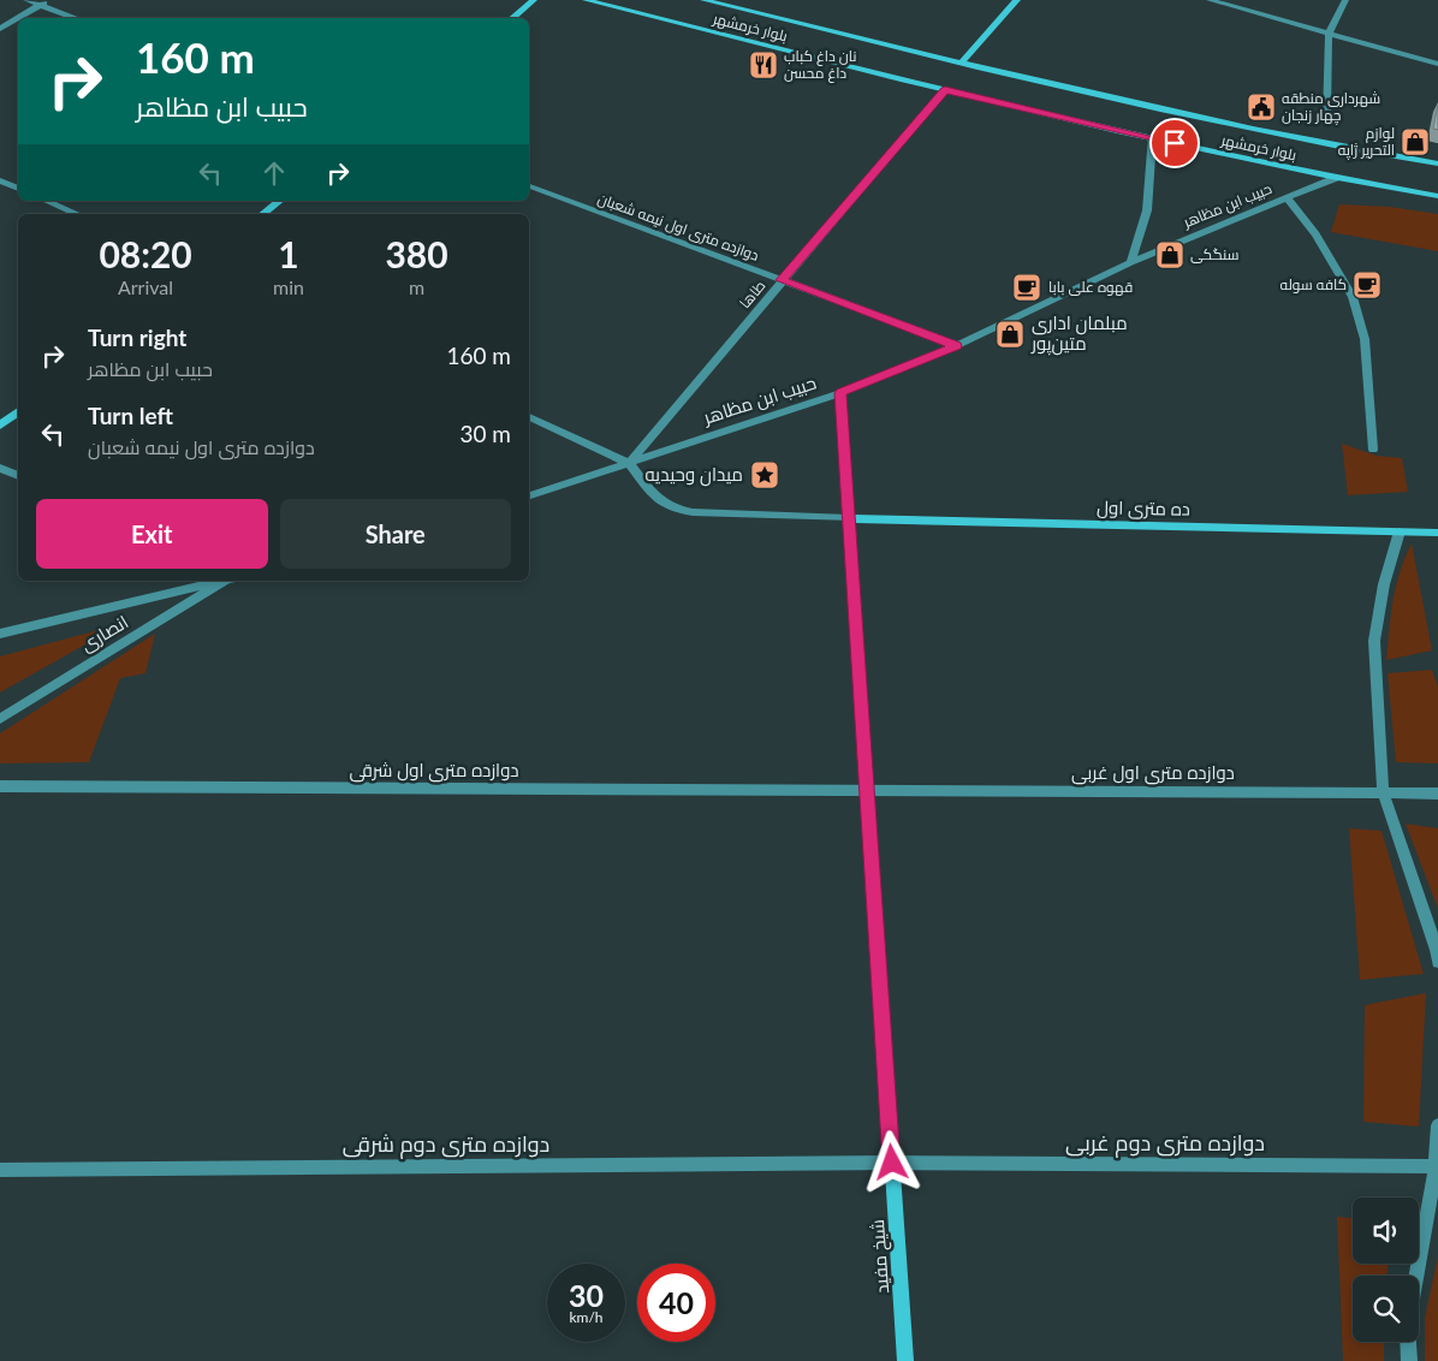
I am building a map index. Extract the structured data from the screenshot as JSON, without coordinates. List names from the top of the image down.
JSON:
{
  "streets": {
    "main road": ["بلوار خرمشهر", "ده متری اول", "شیخ مفید"],
    "street": [
      "حبیب ابن مظاهر",
      "دوازده متری اول نیمه شعبان",
      "طاها",
      "انصاری",
      "دوازده متری اول شرقی",
      "دوازده متری اول غربی",
      "دوازده متری دوم غربی",
      "دوازده متری دوم شرقی"
    ]
  },
  "crossings": [
    ["بلوار خرمشهر", "حبیب ابن مظاهر"],
    ["بلوار خرمشهر", "طاها"],
    ["حبیب ابن مظاهر", "دوازده متری اول نیمه شعبان"],
    ["حبیب ابن مظاهر", "طاها"],
    ["حبیب ابن مظاهر", "شیخ مفید"],
    ["دوازده متری اول نیمه شعبان", "طاها"],
    ["ده متری اول", "شیخ مفید"],
    ["دوازده متری اول شرقی", "دوازده متری اول غربی"],
    ["دوازده متری اول شرقی", "شیخ مفید"],
    ["دوازده متری اول غربی", "شیخ مفید"],
    ["دوازده متری دوم غربی", "دوازده متری دوم شرقی"],
    ["دوازده متری دوم غربی", "شیخ مفید"],
    ["دوازده متری دوم شرقی", "شیخ مفید"]
  ],
  "places": {
    "restaurant": ["نان داغ کباب داغ محسن"],
    "public building": ["شهرداری منطقه چهار زنجان"],
    "shop": ["لوازم التحریر ژاپه", "سنگکی", "مبلمان اداری متین‌پور"],
    "cafe": ["کافه سوله", "قهوه علی بابا"],
    "place": ["میدان وحیدیه"]
  },
  "page": {
    "turn": ["160 m", "حبیب ابن مظاهر"],
    "eta": [
      "08:20",
      "Arrival",
      "1",
      "min",
      "380",
      "m"
    ],
    "list": [
      {
        "name": "Turn right",
        "note": "حبیب ابن مظاهر",
        "value": "160 m"
      },
      {
        "name": "Turn left",
        "note": "دوازده متری اول نیمه شعبان",
        "value": "30 m"
      }
    ],
    "buttons": ["Exit", "Share"],
    "speed": "30 km/h",
    "limit": "40"
  }
}
